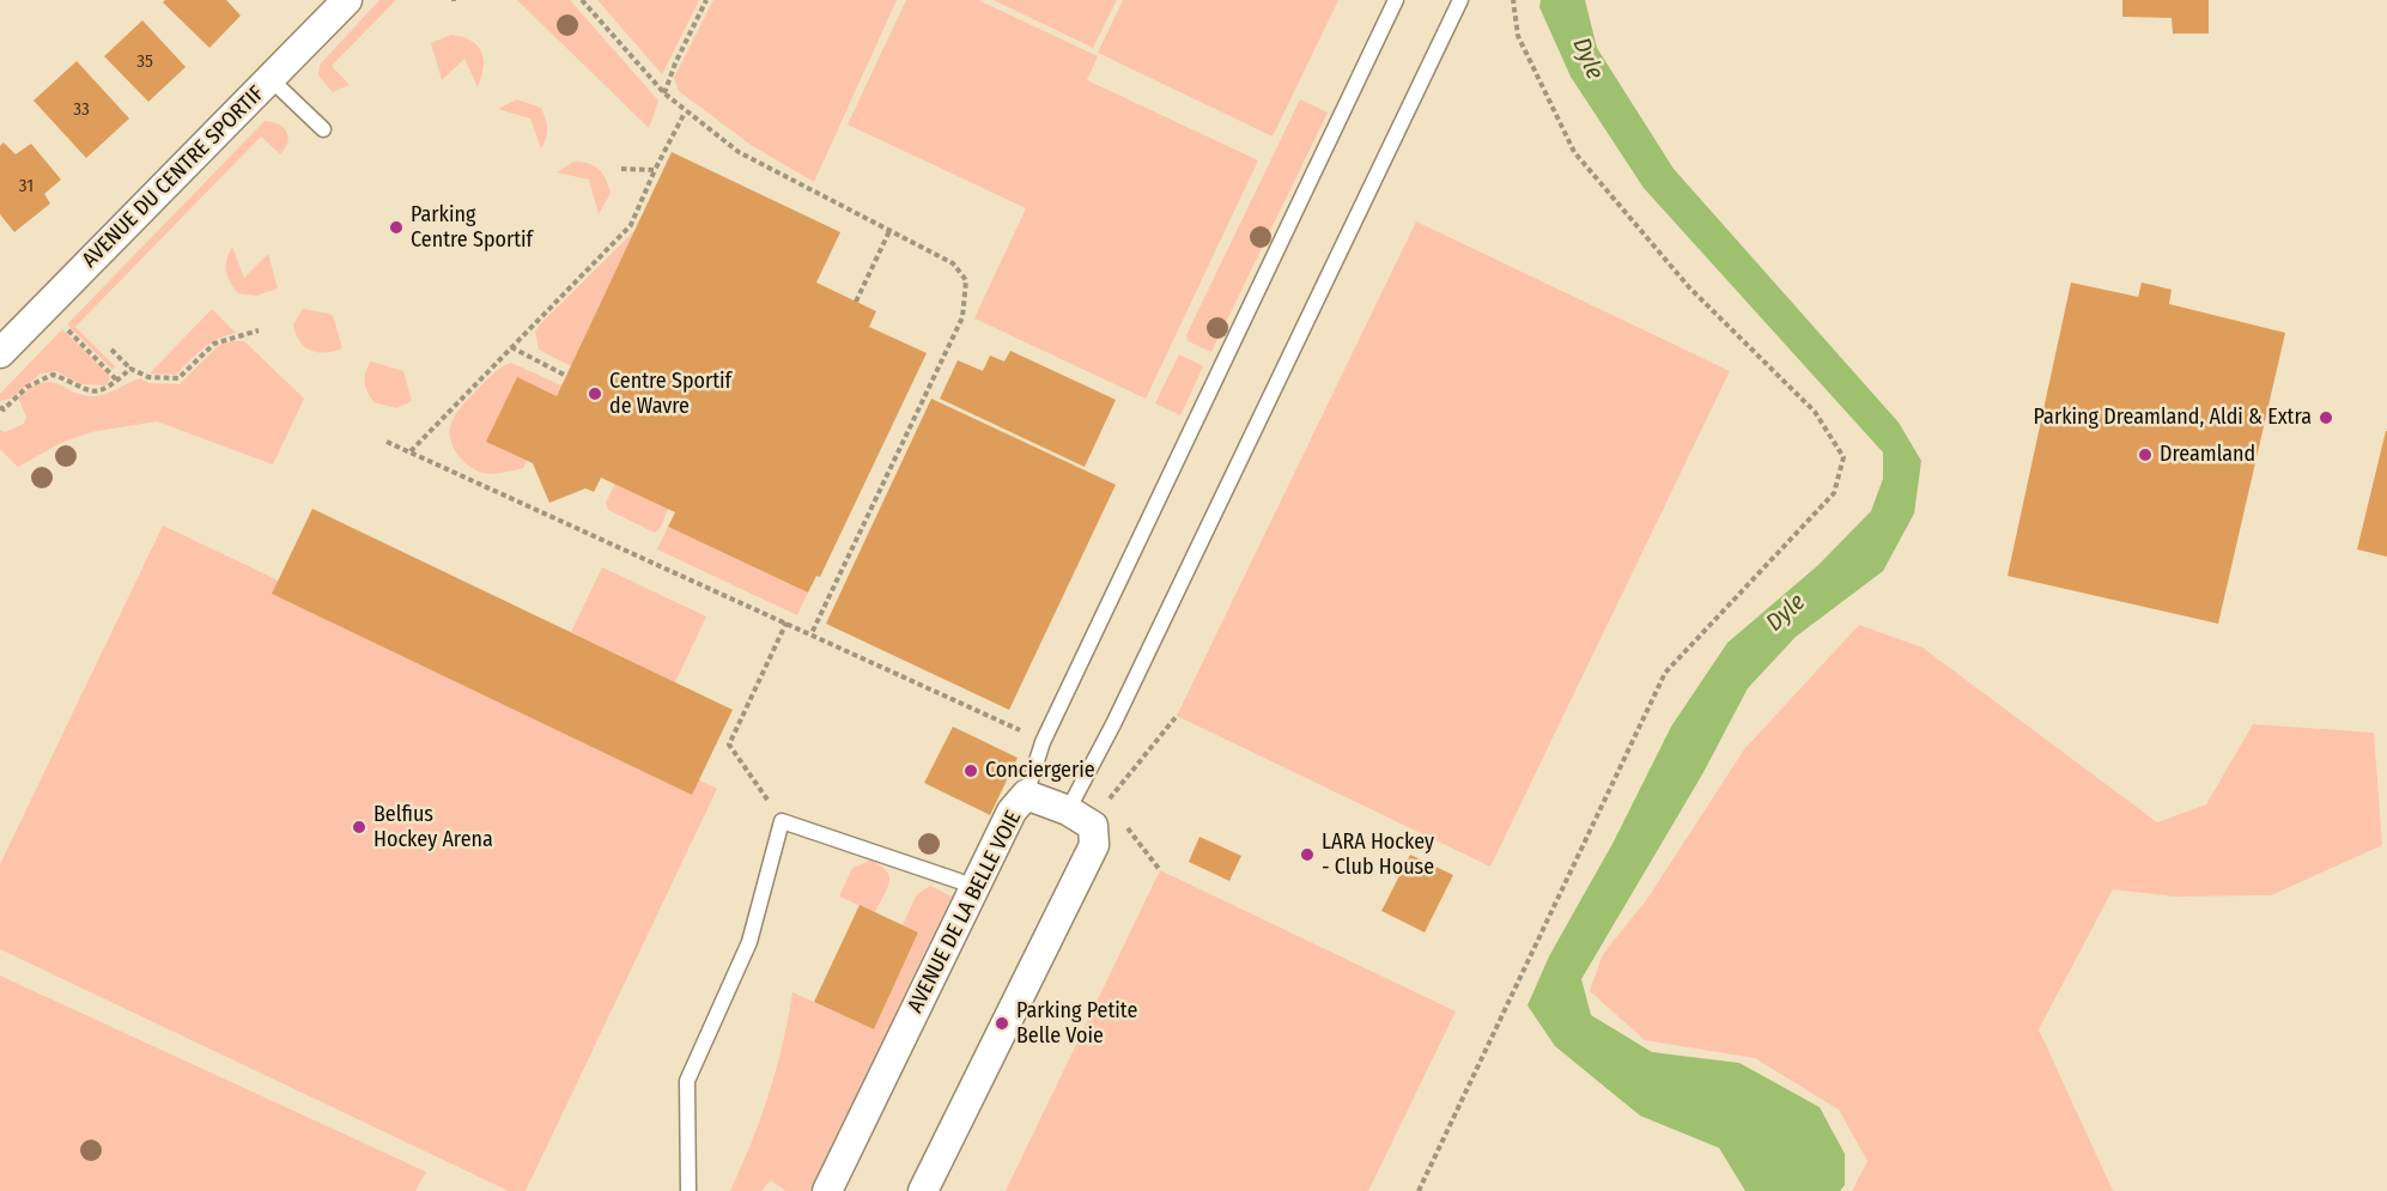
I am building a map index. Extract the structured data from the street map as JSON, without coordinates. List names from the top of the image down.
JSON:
{
  "streets": {
    "street": ["AVENUE DU CENTRE SPORTIF", "AVENUE DE LA BELLE VOIE"]
  },
  "water": ["Dyle"],
  "places": [
    "Parking Centre Sportif",
    "Centre Sportif de Wavre",
    "Parking Dreamland, Aldi & Extra",
    "Dreamland",
    "Conciergerie",
    "Belfius Hockey Arena",
    "LARA Hockey - Club House",
    "Parking Petite Belle Voie"
  ],
  "house_numbers": ["35", "33", "31"]
}
